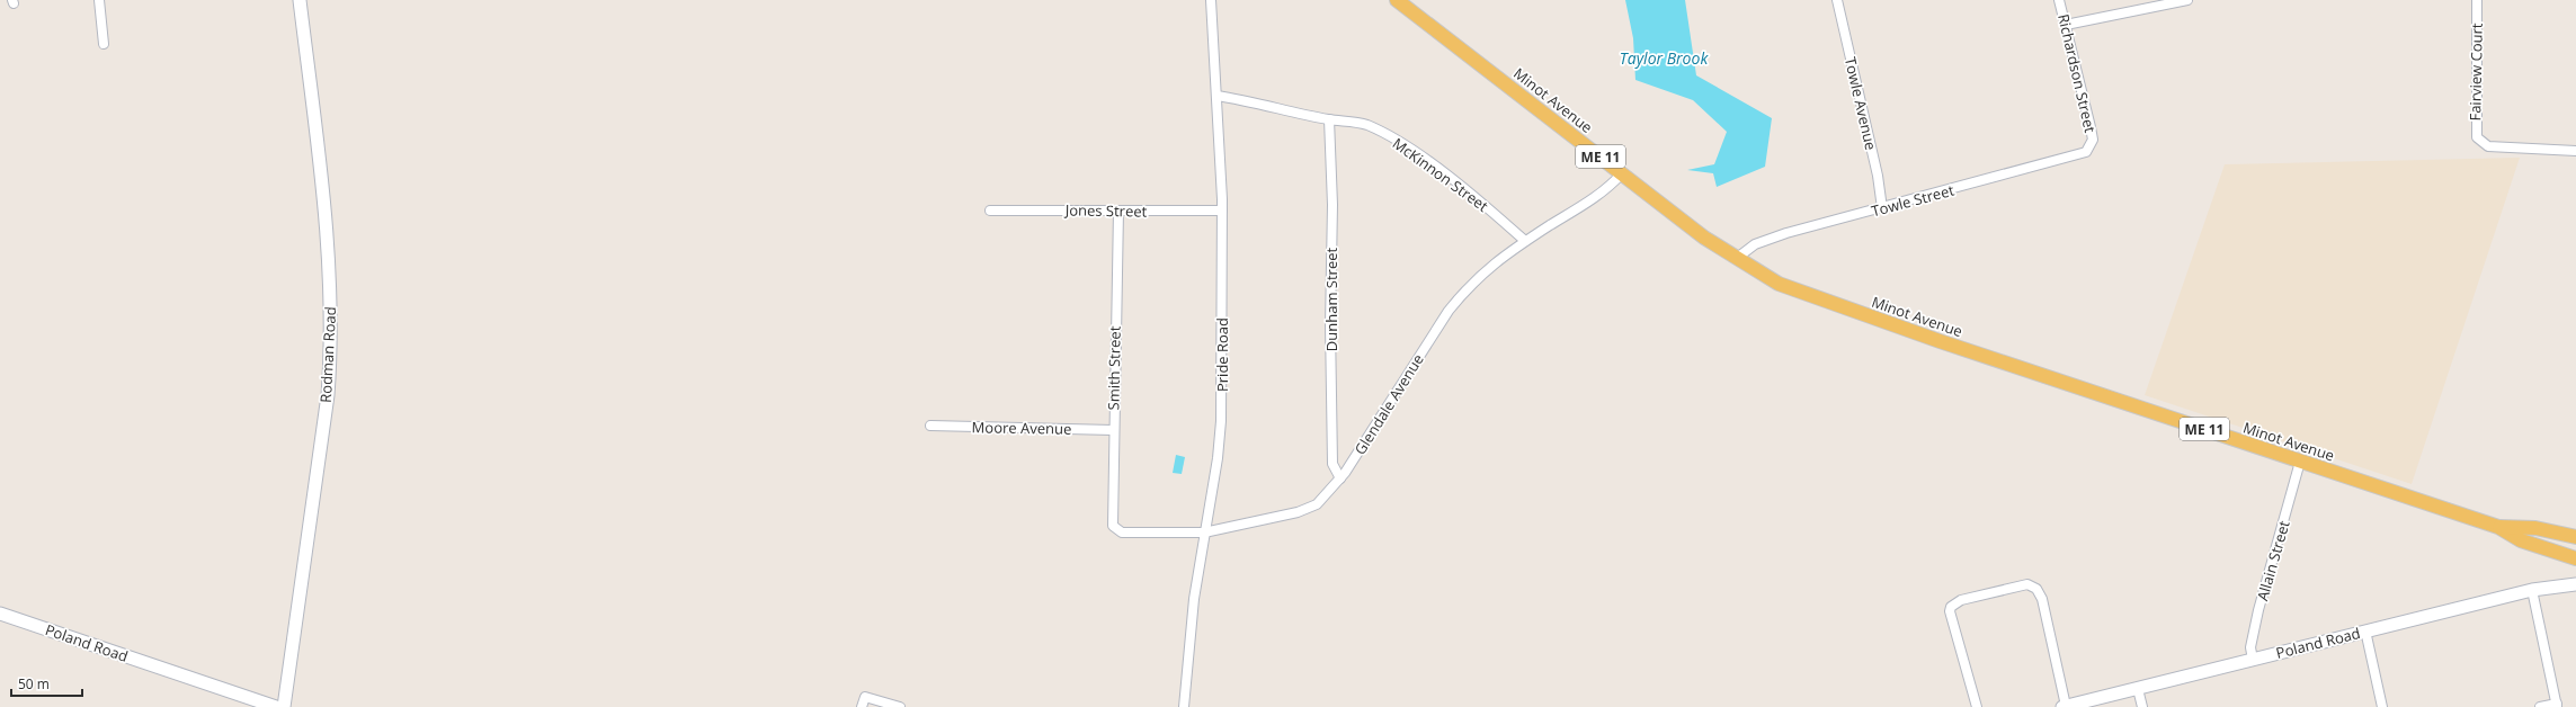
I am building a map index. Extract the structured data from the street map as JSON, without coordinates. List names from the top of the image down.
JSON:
{
  "streets": {
    "main road": ["Minot Avenue", "ME 11"],
    "street": [
      "Fairview Court",
      "Richardson Street",
      "Towle Avenue",
      "McKinnon Street",
      "Towle Street",
      "Jones Street",
      "Dunham Street",
      "Rodman Road",
      "Pride Road",
      "Smith Street",
      "Glendale Avenue",
      "Moore Avenue",
      "Allain Street",
      "Poland Road"
    ]
  },
  "crossings": [
    ["Richardson Street", "Towle Street"],
    ["Minot Avenue", "Towle Street"],
    ["Minot Avenue", "Glendale Avenue"],
    ["Minot Avenue", "Allain Street"],
    ["Towle Avenue", "Towle Street"],
    ["McKinnon Street", "Dunham Street"],
    ["McKinnon Street", "Pride Road"],
    ["McKinnon Street", "Glendale Avenue"],
    ["Jones Street", "Pride Road"],
    ["Jones Street", "Smith Street"],
    ["Dunham Street", "Glendale Avenue"],
    ["Pride Road", "Glendale Avenue"],
    ["Smith Street", "Glendale Avenue"],
    ["Smith Street", "Moore Avenue"],
    ["Allain Street", "Poland Road"]
  ],
  "water": ["Taylor Brook"],
  "scale_bar": "50 m"
}
